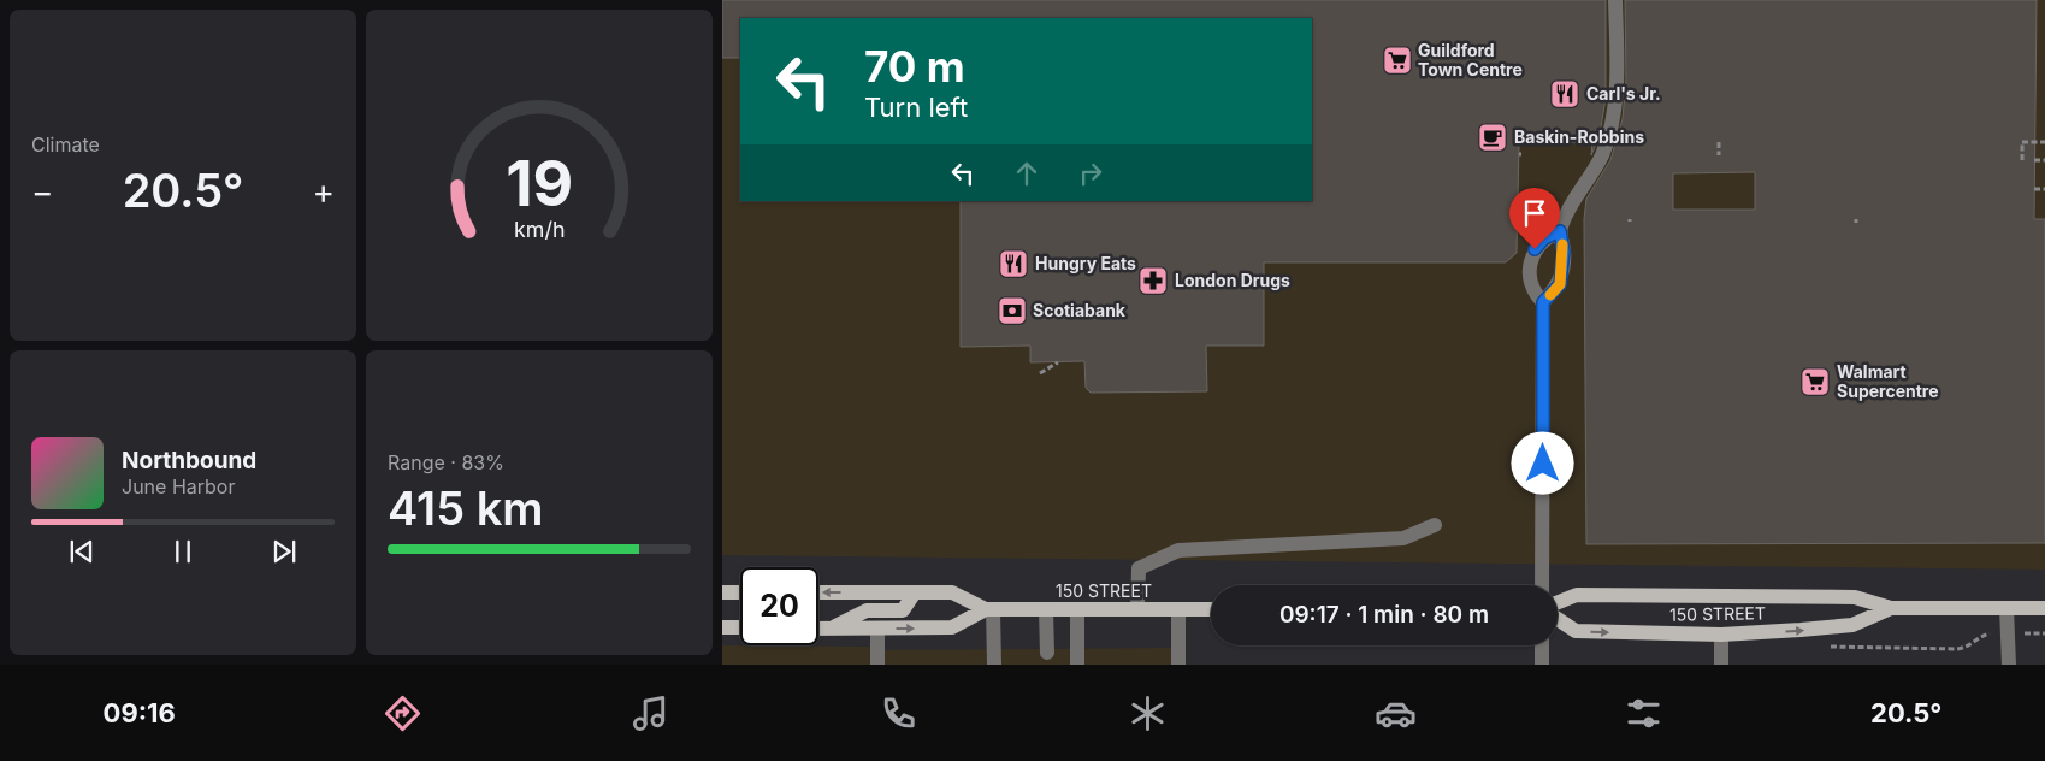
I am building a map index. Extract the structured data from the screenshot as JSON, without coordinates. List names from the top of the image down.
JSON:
{
  "streets": {
    "main road": ["150 STREET"]
  },
  "places": {
    "supermarket": ["Guildford Town Centre", "Walmart Supercentre"],
    "restaurant": ["Carl's Jr.", "Hungry Eats"],
    "cafe": ["Baskin-Robbins"],
    "pharmacy": ["London Drugs"],
    "bank": ["Scotiabank"]
  },
  "page": {
    "tile": [
      "Climate",
      ["Range · 83%", "415 km"]
    ],
    "turn": ["70 m", "Turn left"],
    "heat": ["−", "20.5°", "+"],
    "song": ["Northbound", "June Harbor"],
    "limit": "20",
    "trip": "09:17 · 1 min · 80 m",
    "tabs": ["09:16", "20.5°"],
    "gauge": ["19", "km/h"]
  }
}
